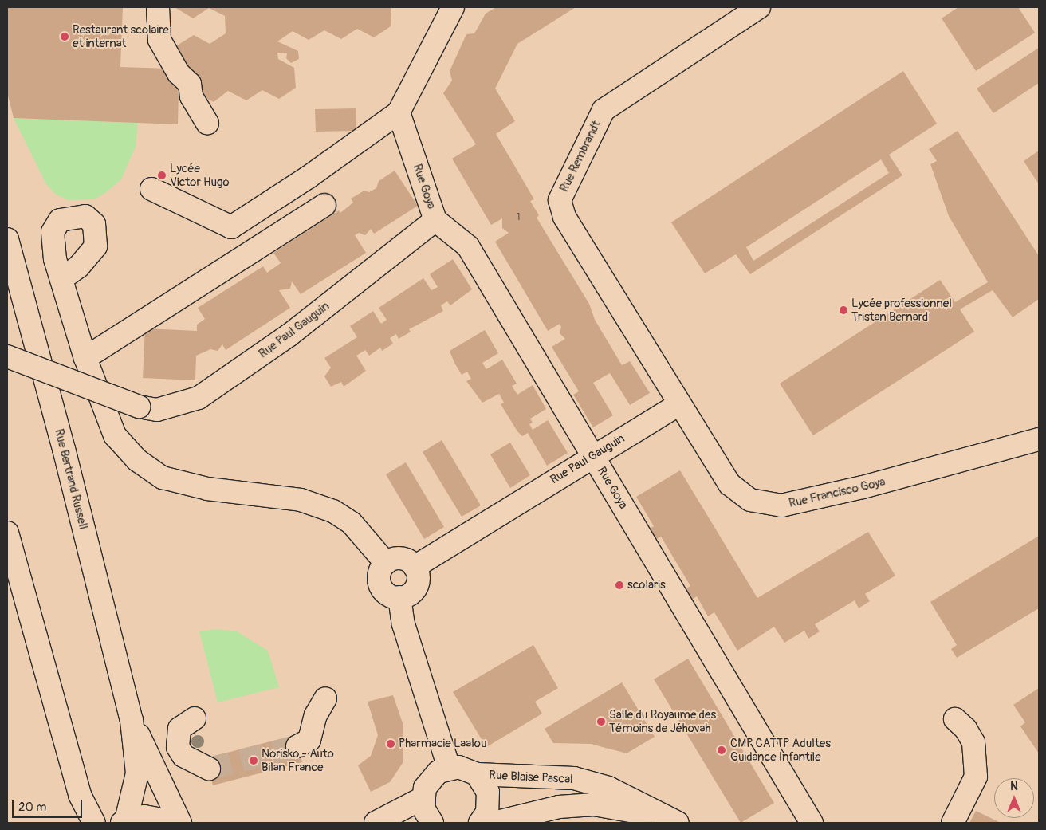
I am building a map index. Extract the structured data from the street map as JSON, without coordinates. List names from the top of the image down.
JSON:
{
  "streets": {
    "street": [
      "Rue Rembrandt",
      "Rue Goya",
      "Rue Paul Gauguin",
      "Rue Bertrand Russell",
      "Rue Francisco Goya",
      "Rue Blaise Pascal"
    ]
  },
  "crossings": [
    ["Rue Rembrandt", "Rue Paul Gauguin"],
    ["Rue Rembrandt", "Rue Francisco Goya"],
    ["Rue Goya", "Rue Paul Gauguin"],
    ["Rue Paul Gauguin", "Rue Francisco Goya"]
  ],
  "places": [
    "Restaurant scolaire et internat",
    "Lycée Victor Hugo",
    "Lycée professionnel Tristan Bernard",
    "scolaris",
    "Salle du Royaume des Témoins de Jéhovah",
    "Pharmacie Laalou",
    "CMP CATTP Adultes Guidance Infantile",
    "Norisko - Auto Bilan France"
  ],
  "house_numbers": ["1"],
  "scale_bar": "20 m",
  "north": "top"
}
